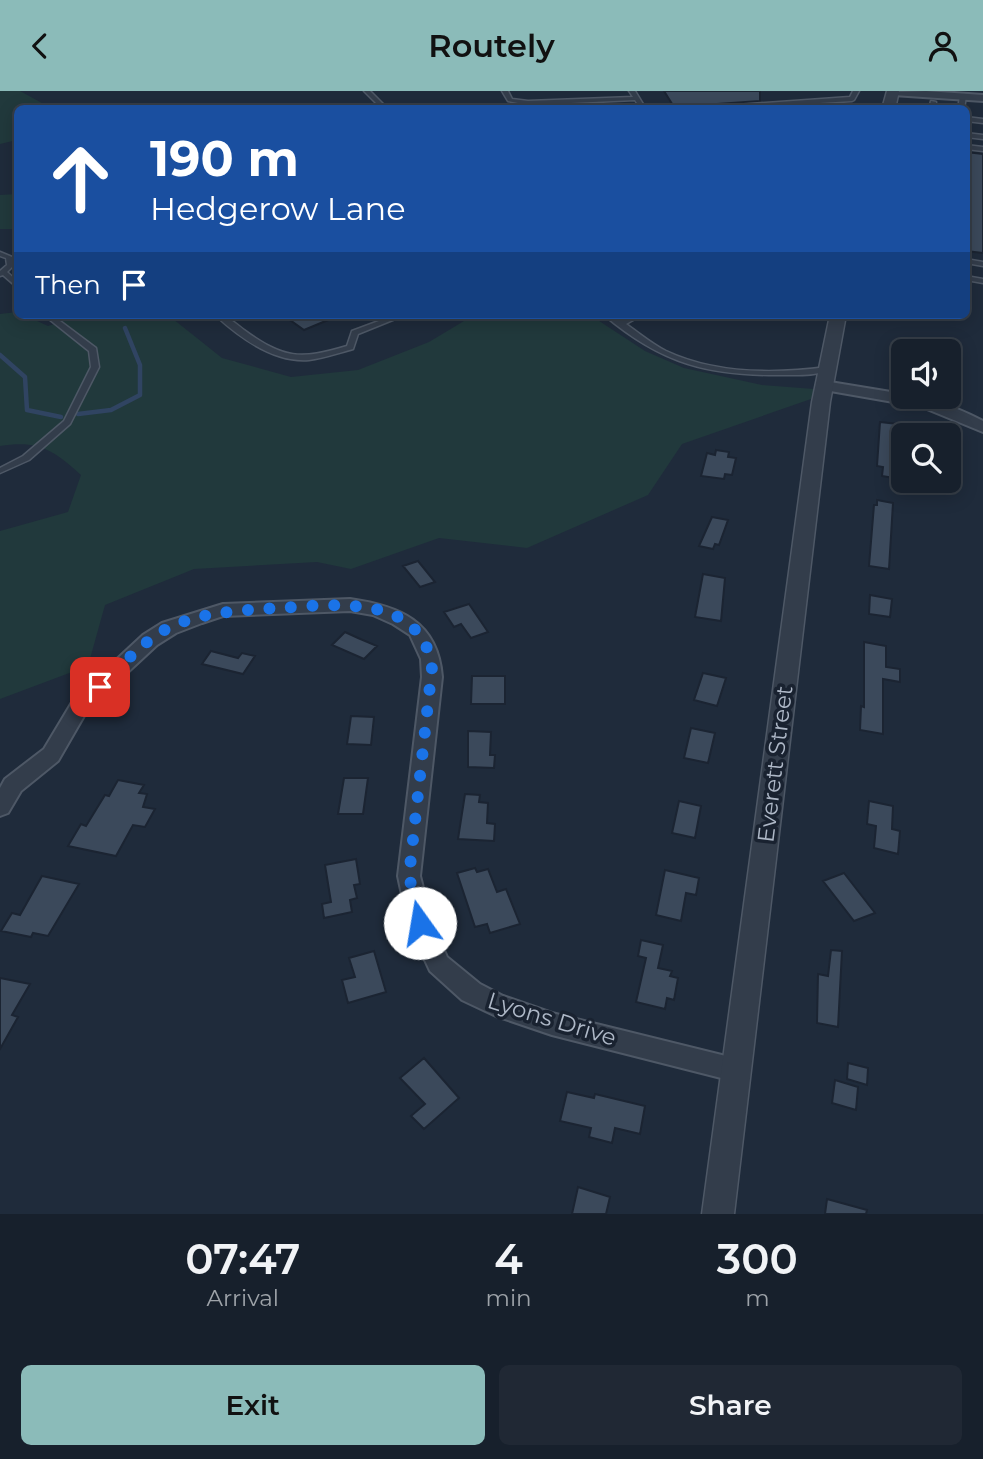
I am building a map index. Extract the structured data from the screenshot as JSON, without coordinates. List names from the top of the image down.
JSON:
{
  "streets": {
    "street": ["Everett Street", "Lyons Drive"]
  },
  "crossings": [
    ["Everett Street", "Lyons Drive"]
  ],
  "page": {
    "header": "Routely",
    "turn": ["190 m", "Hedgerow Lane"],
    "then": "Then",
    "eta": [
      "07:47",
      "Arrival",
      "4",
      "min",
      "300",
      "m"
    ],
    "buttons": ["Exit", "Share"]
  }
}
